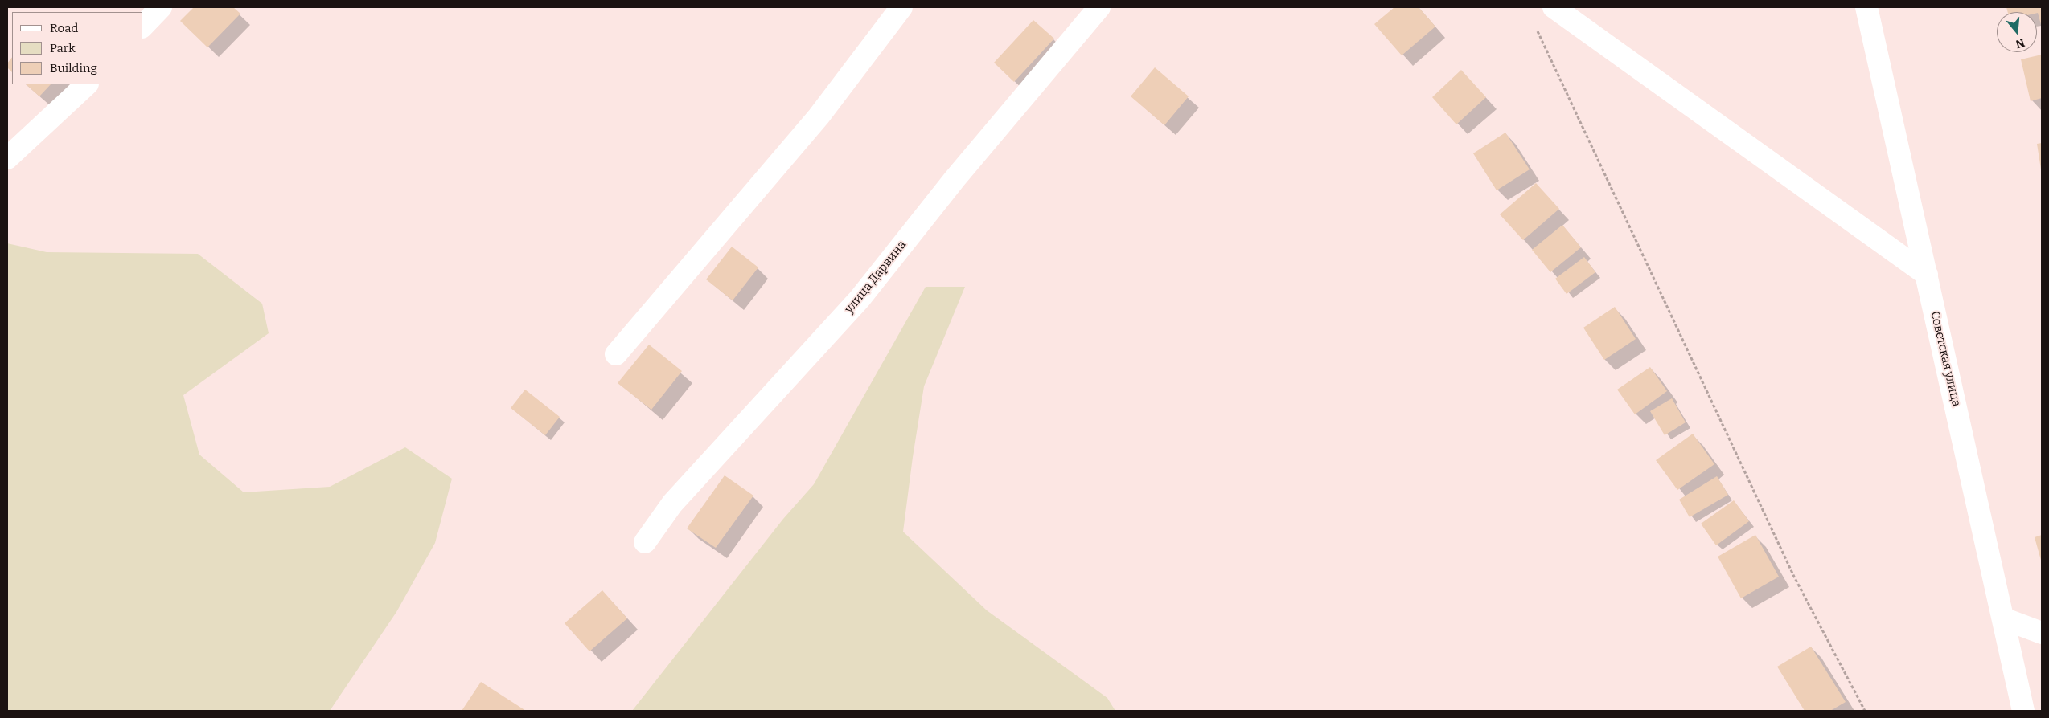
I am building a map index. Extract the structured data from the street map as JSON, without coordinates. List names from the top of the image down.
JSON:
{
  "streets": {
    "street": ["улица Дарвина", "Советская улица"]
  },
  "legend": ["Road", "Park", "Building"],
  "north": "bottom"
}
